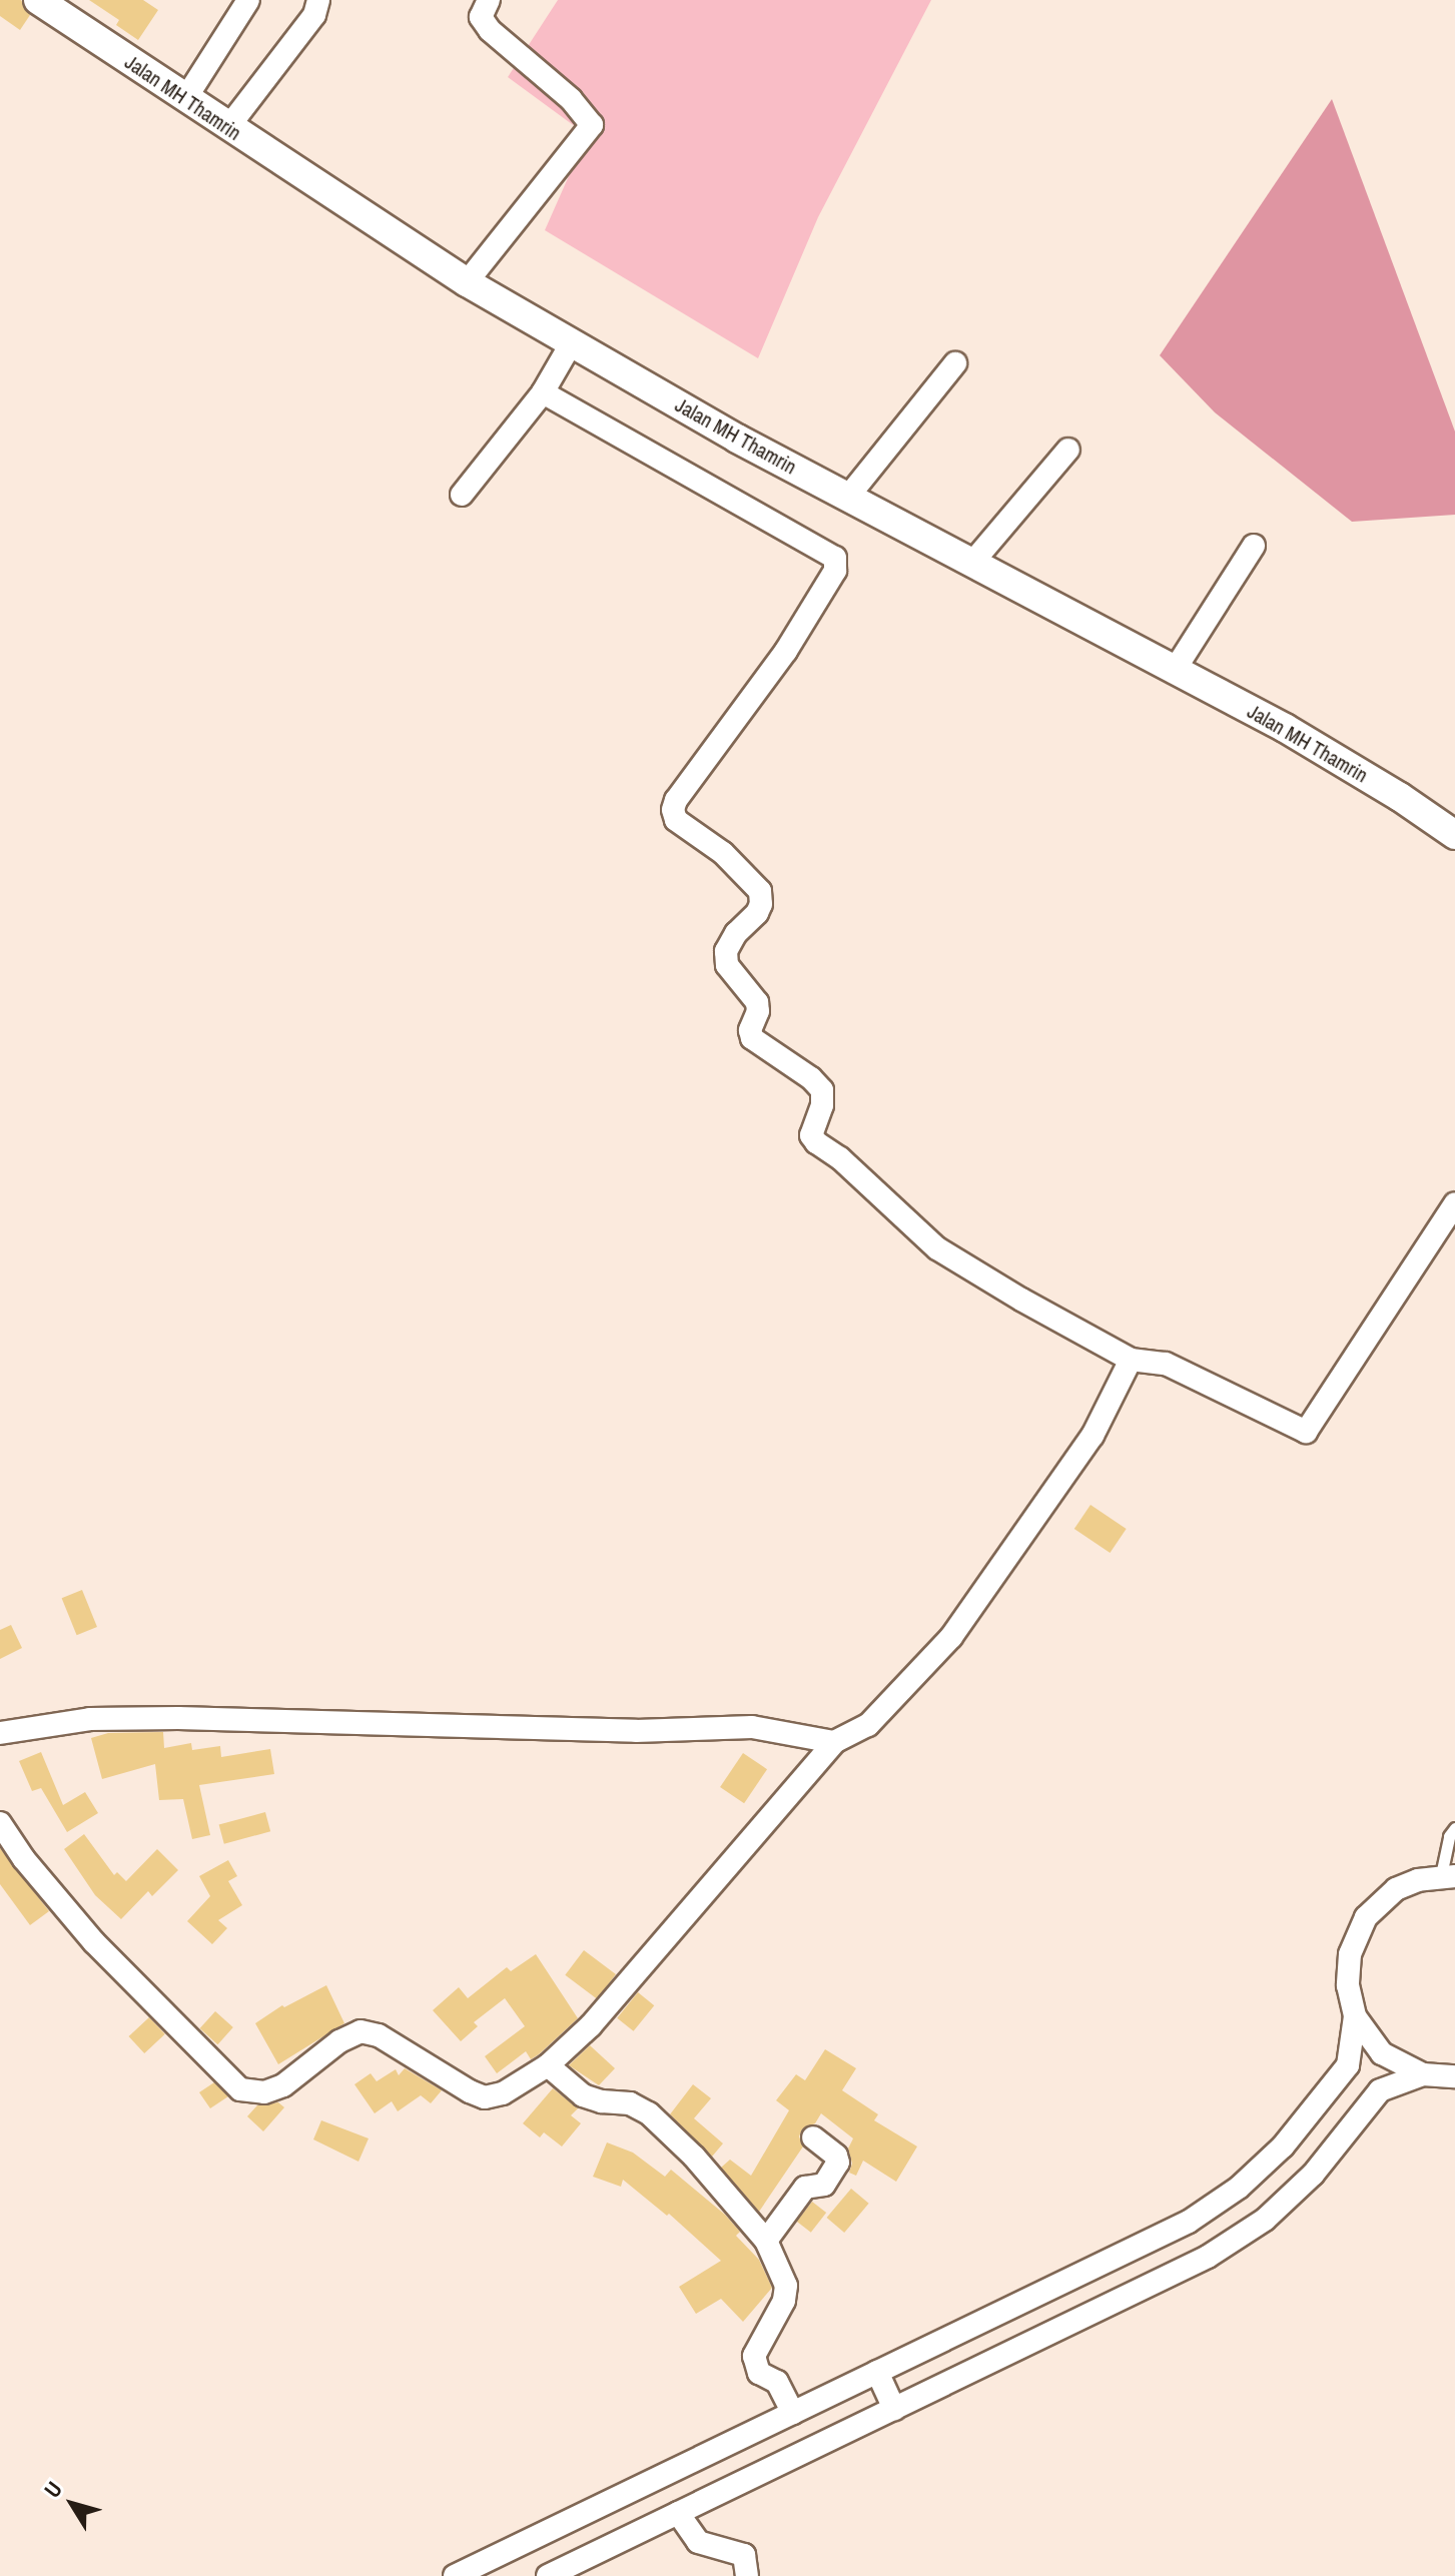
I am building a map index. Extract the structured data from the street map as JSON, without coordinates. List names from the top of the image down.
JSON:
{
  "streets": {
    "street": ["Jalan MH Thamrin"]
  },
  "north": "top left"
}
